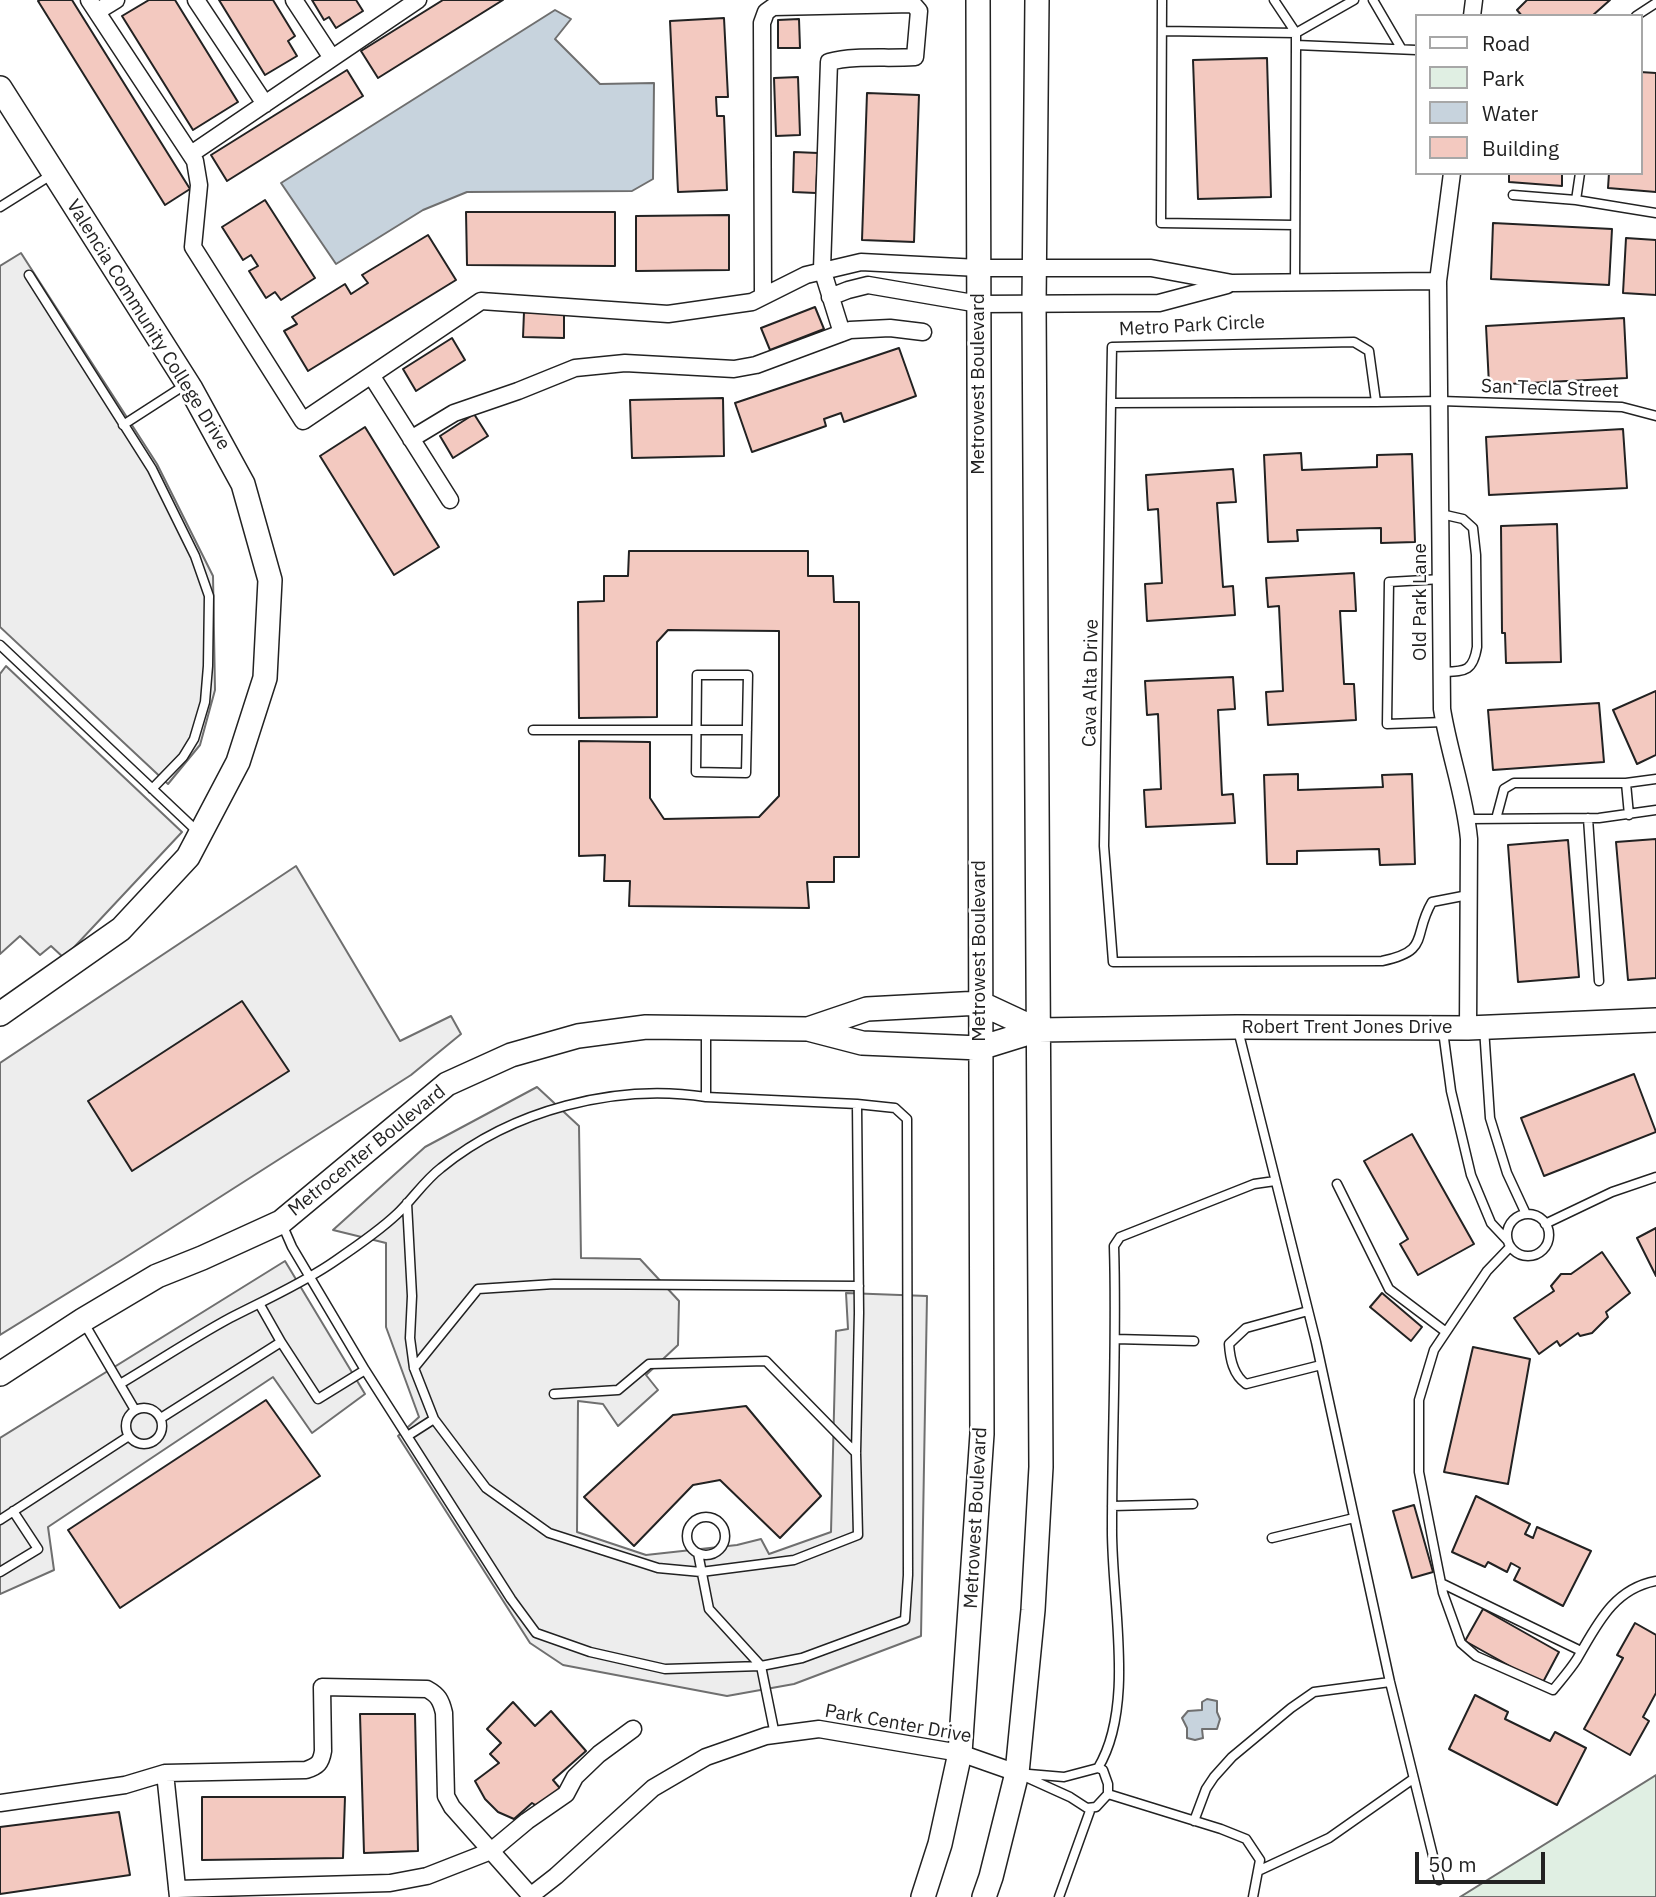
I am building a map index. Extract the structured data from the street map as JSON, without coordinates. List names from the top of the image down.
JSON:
{
  "streets": {
    "street": [
      "Valencia Community College Drive",
      "Metro Park Circle",
      "Metrowest Boulevard",
      "Old Park Lane",
      "Robert Trent Jones Drive",
      "Metrocenter Boulevard",
      "Park Center Drive"
    ],
    "lane": ["San Tecla Street", "Cava Alta Drive"]
  },
  "crossings": [
    ["Metro Park Circle", "Metrowest Boulevard"],
    ["Metro Park Circle", "Old Park Lane"],
    ["Metro Park Circle", "Cava Alta Drive"],
    ["Metrowest Boulevard", "Robert Trent Jones Drive"],
    ["Metrowest Boulevard", "Metrocenter Boulevard"],
    ["Metrowest Boulevard", "Park Center Drive"],
    ["San Tecla Street", "Old Park Lane"],
    ["Old Park Lane", "Cava Alta Drive"],
    ["Old Park Lane", "Robert Trent Jones Drive"],
    ["Robert Trent Jones Drive", "Metrocenter Boulevard"]
  ],
  "legend": [
    "Road",
    "Park",
    "Water",
    "Building"
  ],
  "scale_bar": "50 m"
}
